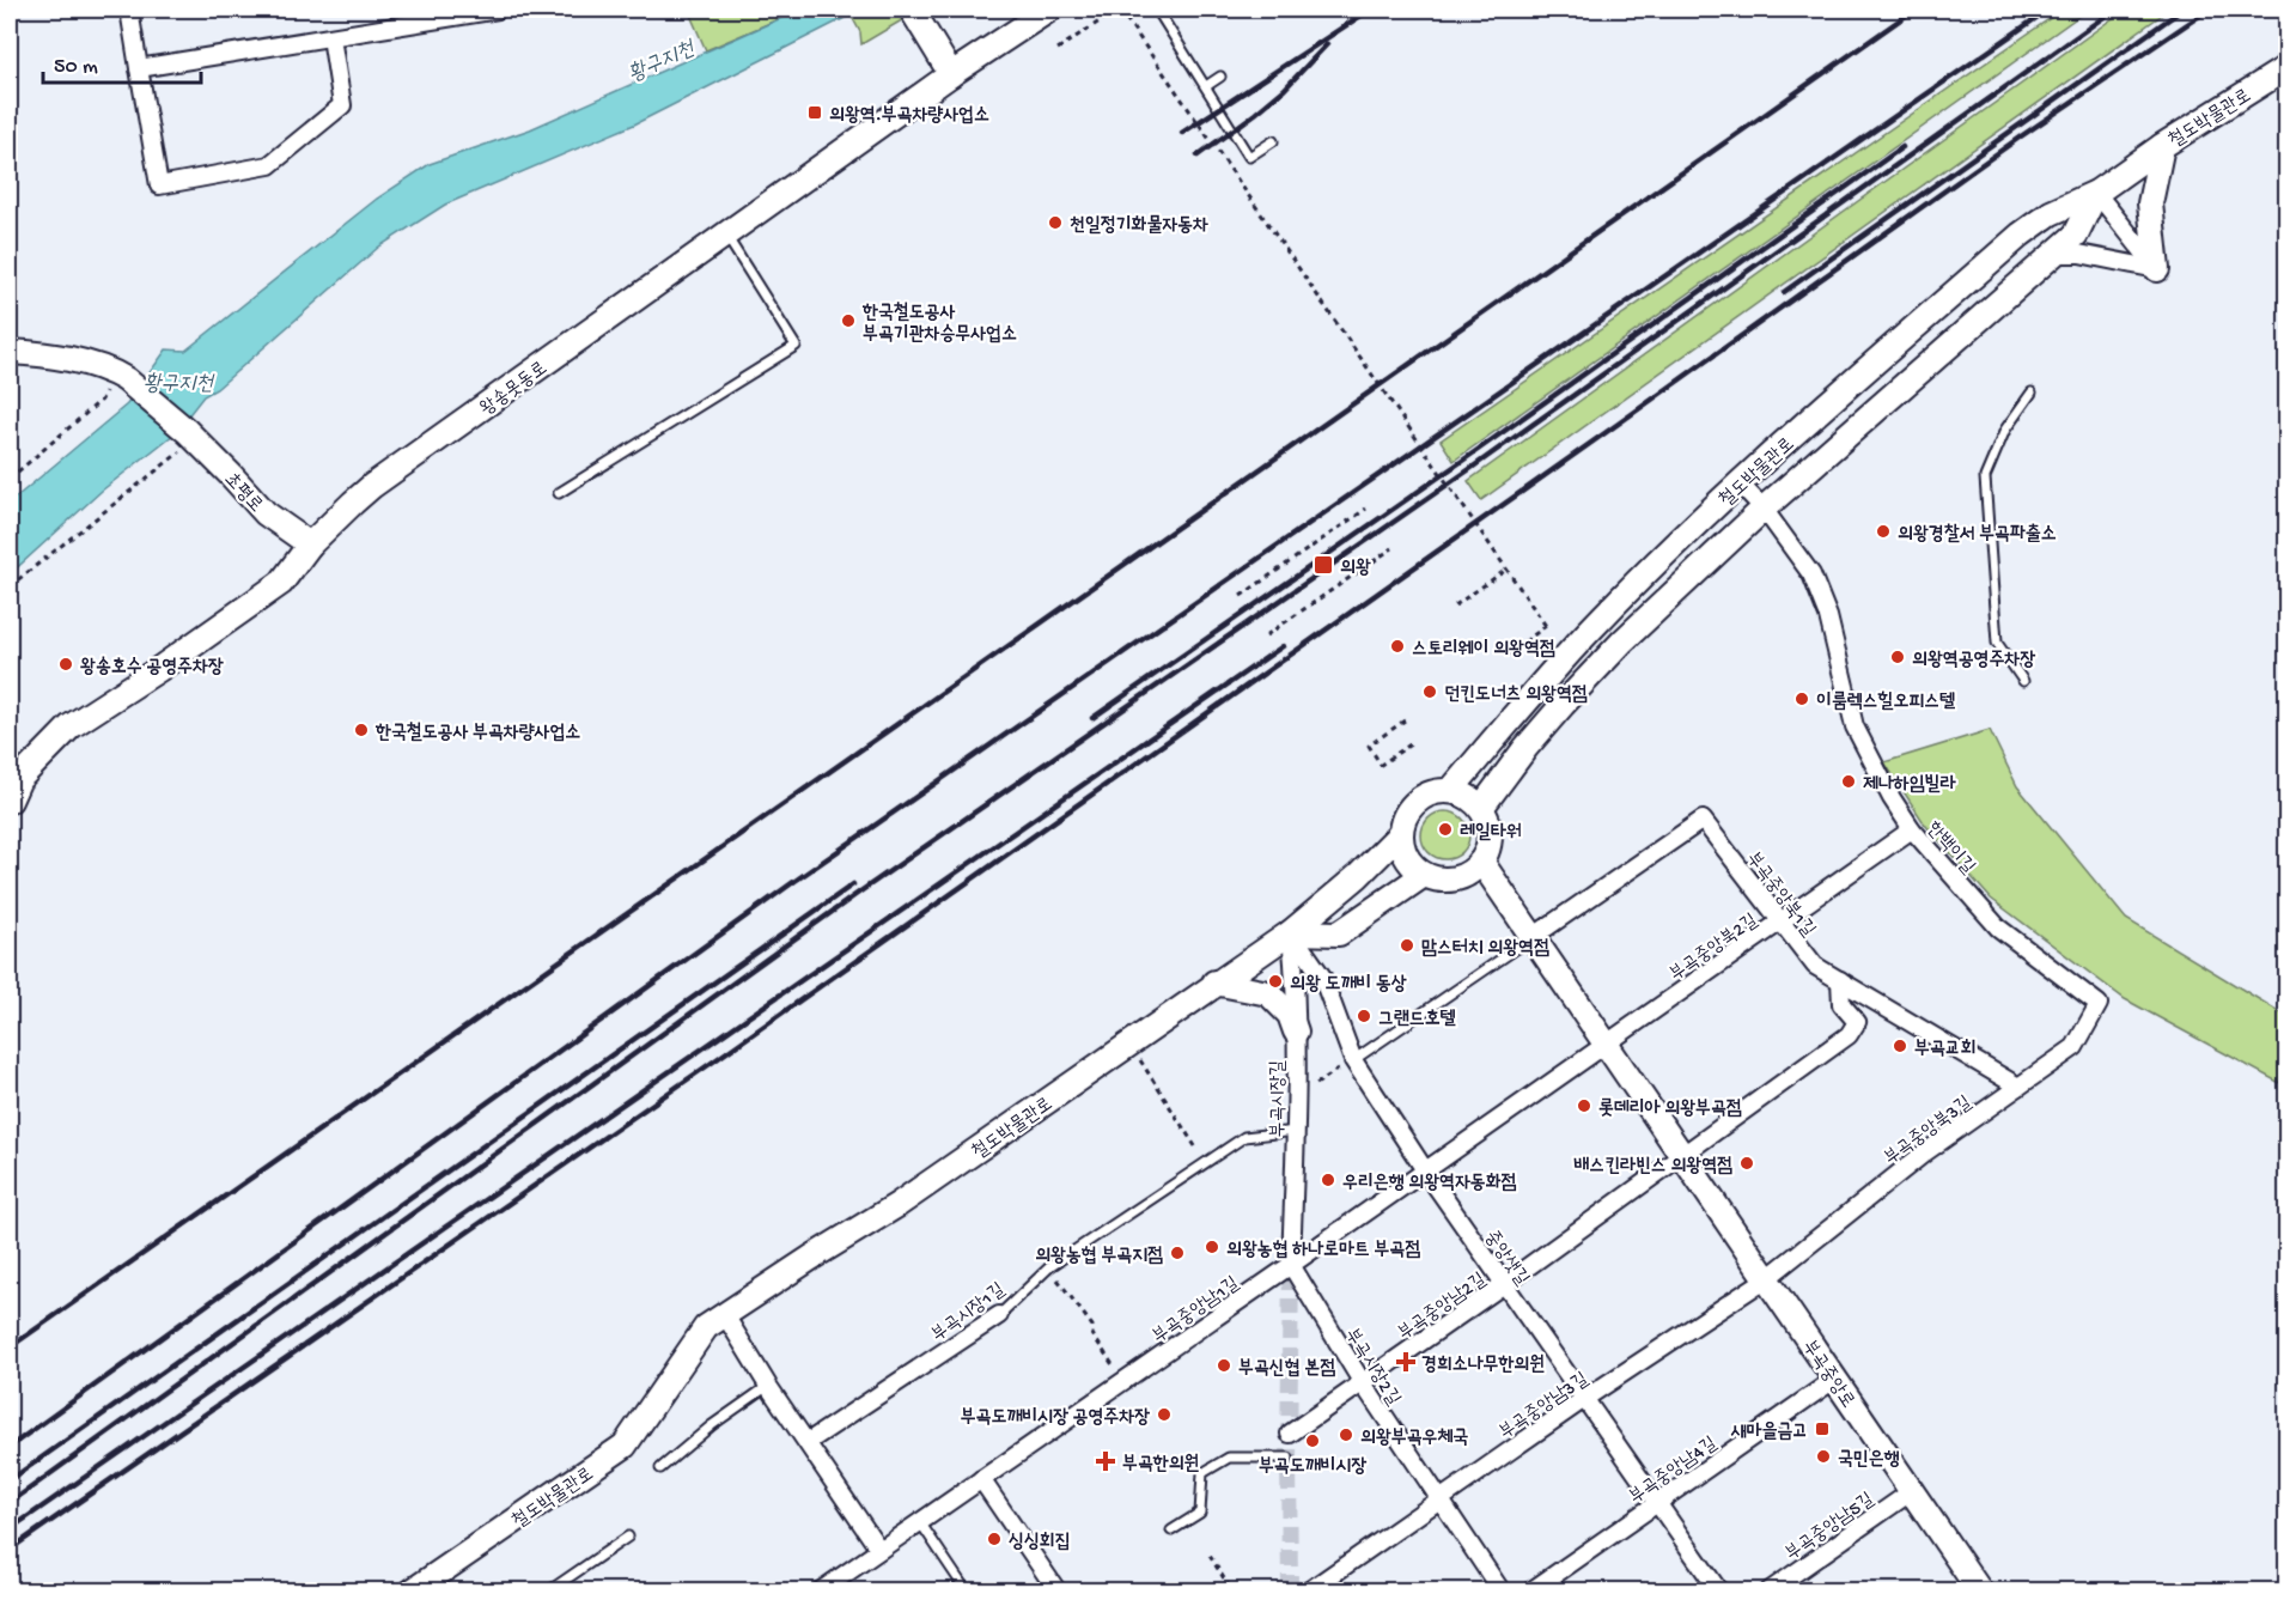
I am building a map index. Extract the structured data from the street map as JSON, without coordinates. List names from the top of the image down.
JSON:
{
  "streets": {
    "street": [
      "철도박물관로",
      "왕송못동로",
      "초평로",
      "한백이길",
      "부곡중앙북1길",
      "부곡중앙북2길",
      "부곡시장길",
      "부곡중앙북3길",
      "중앙샛길",
      "부곡중앙남2길",
      "부곡중앙남1길",
      "부곡시장1길",
      "부곡시장2길",
      "부곡중앙로",
      "부곡중앙남3길",
      "부곡중앙남4길",
      "부곡중앙남5길"
    ]
  },
  "crossings": [
    ["철도박물관로", "한백이길"],
    ["철도박물관로", "부곡시장길"],
    ["철도박물관로", "중앙샛길"],
    ["철도박물관로", "부곡중앙로"],
    ["왕송못동로", "초평로"],
    ["한백이길", "부곡중앙북2길"],
    ["한백이길", "부곡중앙북3길"],
    ["부곡중앙북1길", "부곡중앙북2길"],
    ["부곡중앙북1길", "부곡중앙북3길"],
    ["부곡중앙북1길", "부곡중앙로"],
    ["부곡중앙북2길", "부곡중앙남1길"],
    ["부곡중앙북2길", "부곡중앙로"],
    ["부곡시장길", "중앙샛길"],
    ["부곡시장길", "부곡중앙남1길"],
    ["부곡시장길", "부곡시장1길"],
    ["부곡시장길", "부곡시장2길"],
    ["부곡중앙북3길", "부곡중앙로"],
    ["부곡중앙북3길", "부곡중앙남3길"],
    ["중앙샛길", "부곡중앙남2길"],
    ["중앙샛길", "부곡중앙남1길"],
    ["중앙샛길", "부곡중앙남3길"],
    ["중앙샛길", "부곡중앙남4길"],
    ["부곡중앙남2길", "부곡시장2길"],
    ["부곡중앙남2길", "부곡중앙로"],
    ["부곡중앙남1길", "부곡시장2길"],
    ["부곡중앙남1길", "부곡중앙로"],
    ["부곡시장2길", "부곡중앙남3길"],
    ["부곡중앙로", "부곡중앙남3길"],
    ["부곡중앙로", "부곡중앙남4길"],
    ["부곡중앙로", "부곡중앙남5길"]
  ],
  "water": ["황구지천"],
  "places": {
    "transit": ["의왕역.부곡차량사업소", "의왕", "새마을금고"],
    "other": [
      "천일정기화물자동차",
      "한국철도공사 부곡기관차승무사업소",
      "의왕경찰서 부곡파출소",
      "스토리웨이 의왕역점",
      "의왕역공영주차장",
      "왕송호수 공영주차장",
      "던킨도너츠 의왕역점",
      "이룸렉스힐오피스텔",
      "한국철도공사 부곡차량사업소",
      "제나하임빌라",
      "레일타워",
      "맘스터치 의왕역점",
      "의왕 도깨비 동상",
      "그랜드호텔",
      "부곡교회",
      "롯데리아 의왕부곡점",
      "배스킨라빈스 의왕역점",
      "우리은행 의왕역자동화점",
      "의왕농협 하나로마트 부곡점",
      "의왕농협 부곡지점",
      "부곡신협 본점",
      "부곡도깨비시장 공영주차장",
      "의왕부곡우체국",
      "부곡도깨비시장",
      "국민은행",
      "싱싱회집"
    ],
    "health": ["경희소나무한의원", "부곡한의원"]
  },
  "scale_bar": "50 m"
}
